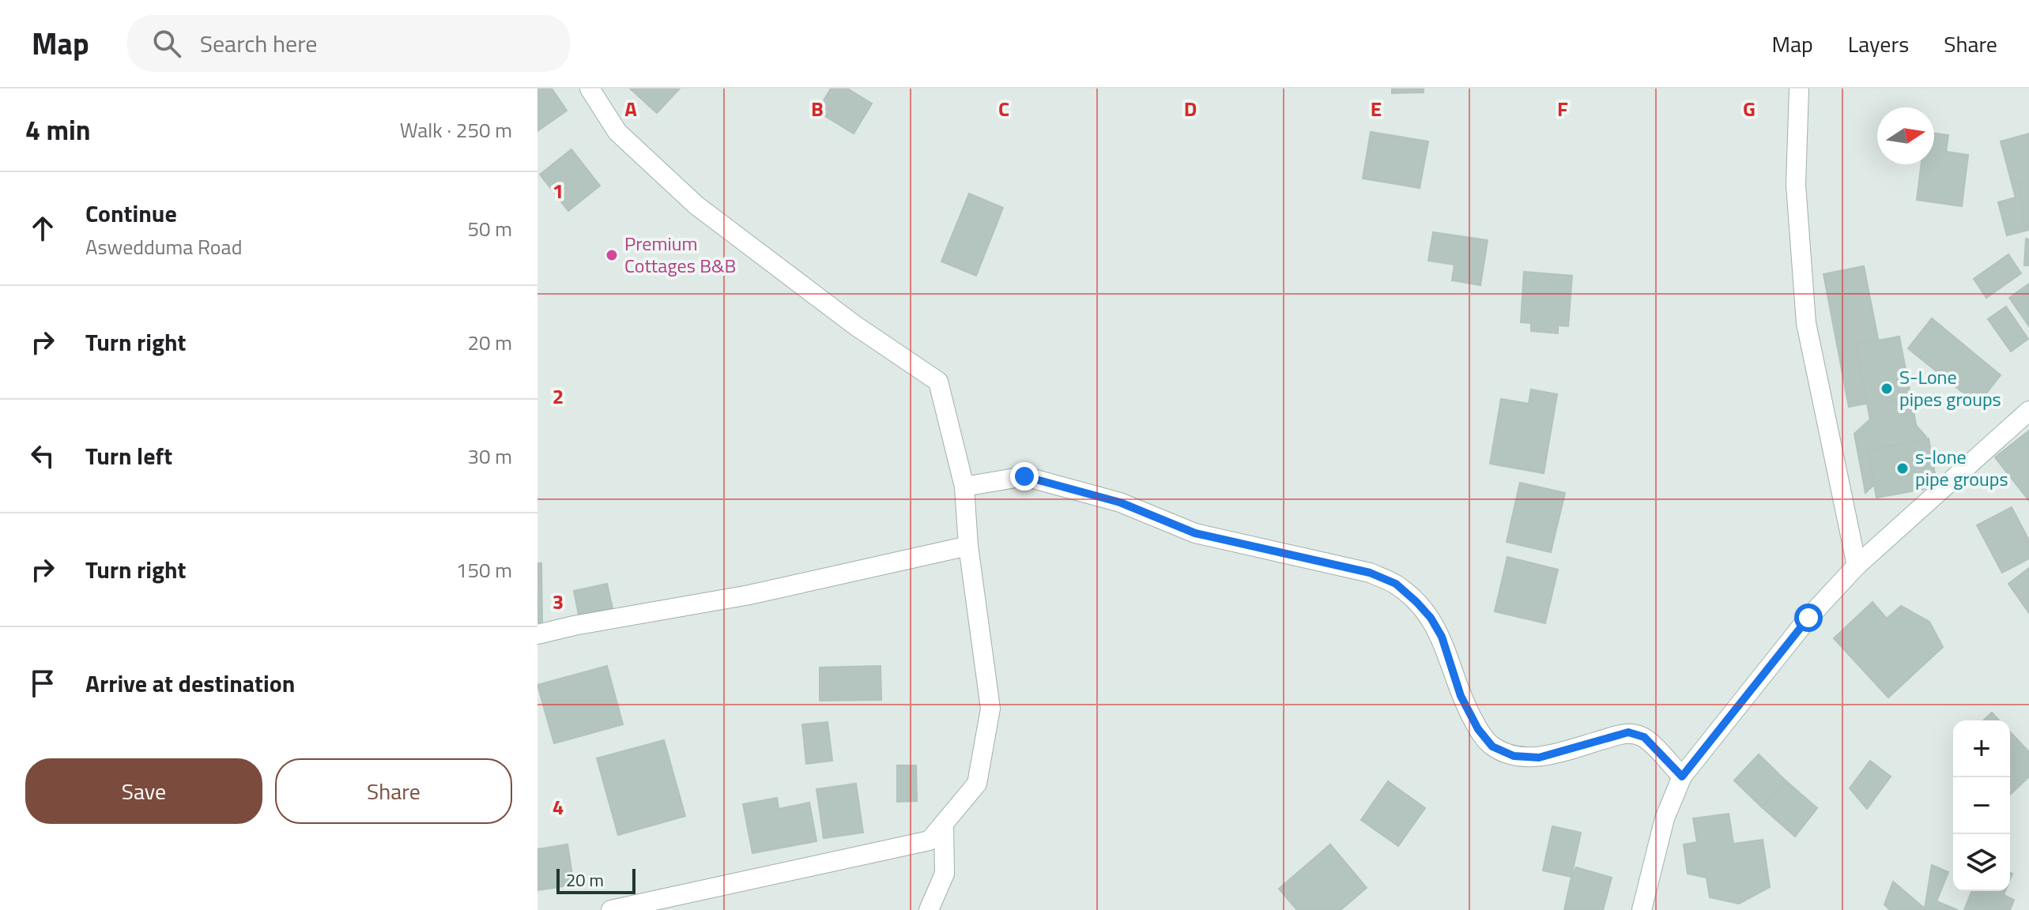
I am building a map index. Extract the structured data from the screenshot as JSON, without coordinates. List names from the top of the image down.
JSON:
{
  "places": ["Premium Cottages B&B", "S-Lone pipes groups", "s-lone pipe groups"],
  "scale_bar": "20 m",
  "north": "right",
  "page": {
    "header": "Map",
    "search": "Search here",
    "nav": ["Map", "Layers", "Share"],
    "heading": ["4 min", "Walk · 250 m"],
    "list": [
      ["Continue", "Aswedduma Road", "50 m"],
      ["Turn right", "20 m"],
      ["Turn left", "30 m"],
      ["Turn right", "150 m"],
      "Arrive at destination"
    ],
    "map_buttons": ["+", "−"],
    "buttons": ["Save", "Share"],
    "scale": "20 m"
  },
  "grid": {
    "columns": [
      "A",
      "B",
      "C",
      "D",
      "E",
      "F",
      "G"
    ],
    "rows": [
      "1",
      "2",
      "3",
      "4"
    ]
  }
}
